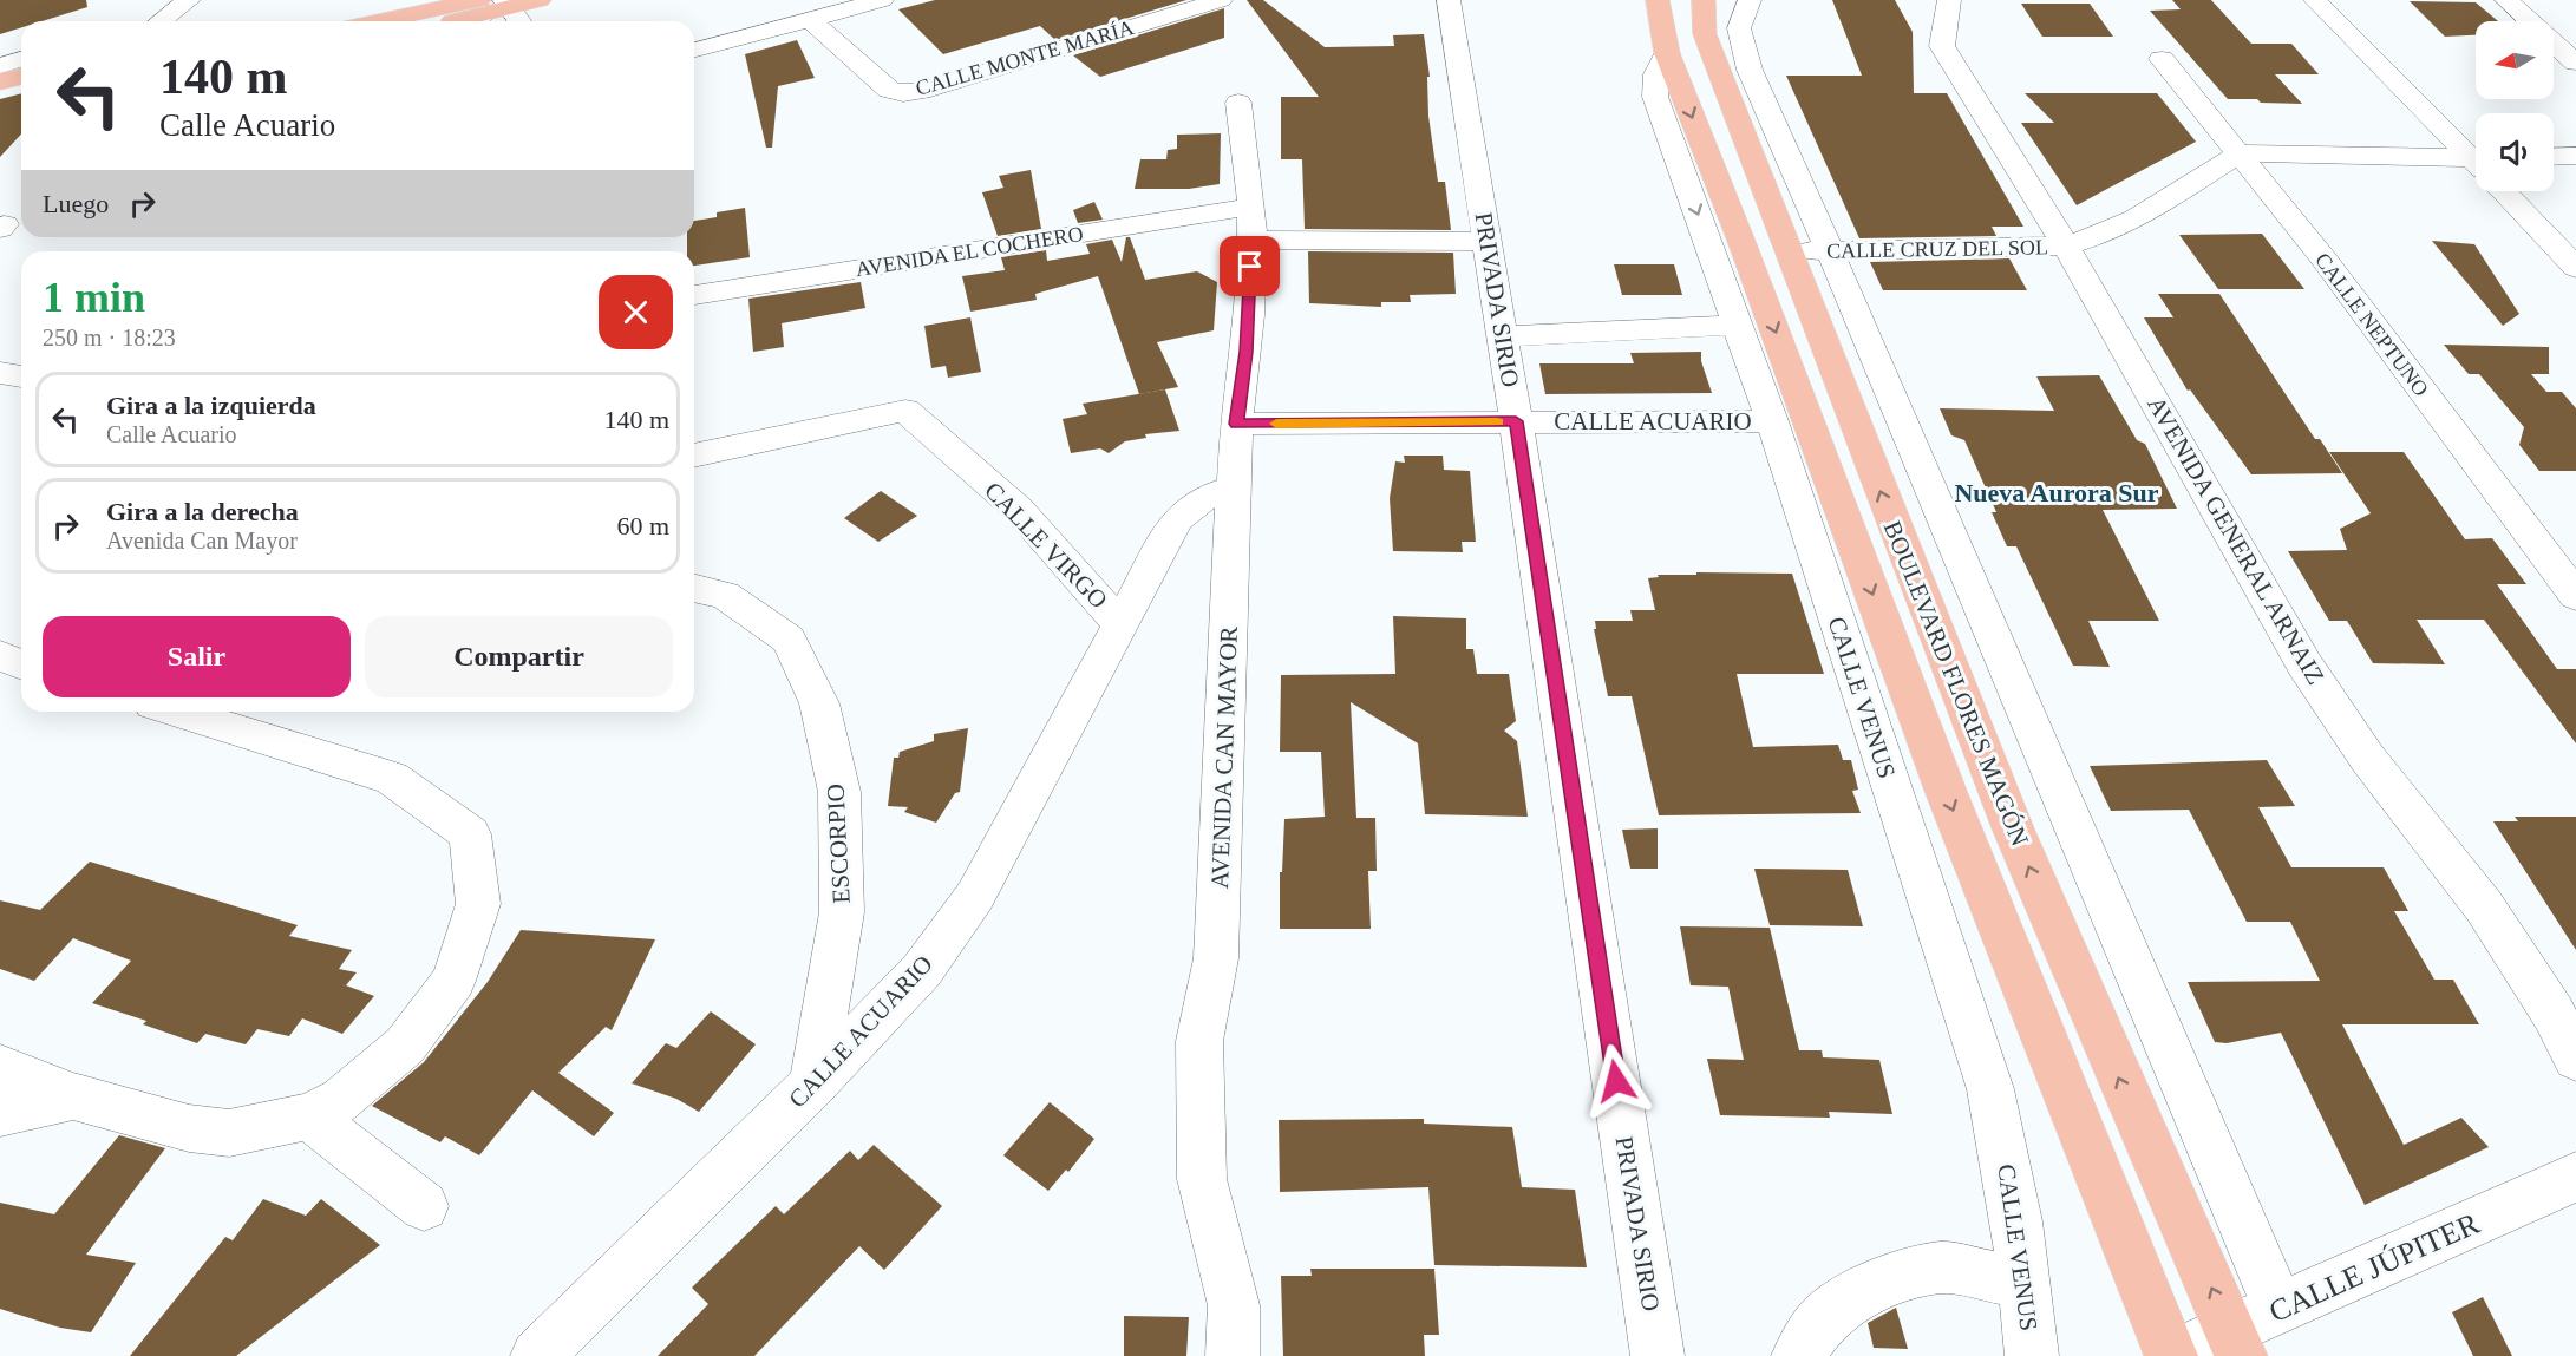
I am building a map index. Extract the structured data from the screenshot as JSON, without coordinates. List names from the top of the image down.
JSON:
{
  "streets": {
    "main road": ["BOULEVARD FLORES MAGÓN"],
    "street": [
      "CALLE MONTE MARÍA",
      "CALLE CRUZ DEL SOL",
      "AVENIDA EL COCHERO",
      "PRIVADA SIRIO",
      "CALLE NEPTUNO",
      "CALLE ACUARIO",
      "AVENIDA GENERAL ARNAIZ",
      "CALLE VIRGO",
      "CALLE VENUS",
      "AVENIDA CAN MAYOR",
      "ESCORPIO",
      "CALLE JÚPITER"
    ]
  },
  "crossings": [
    ["CALLE CRUZ DEL SOL", "CALLE NEPTUNO"],
    ["CALLE CRUZ DEL SOL", "AVENIDA GENERAL ARNAIZ"],
    ["CALLE CRUZ DEL SOL", "BOULEVARD FLORES MAGÓN"],
    ["AVENIDA EL COCHERO", "PRIVADA SIRIO"],
    ["AVENIDA EL COCHERO", "AVENIDA CAN MAYOR"],
    ["PRIVADA SIRIO", "CALLE ACUARIO"],
    ["CALLE ACUARIO", "CALLE VIRGO"],
    ["CALLE ACUARIO", "CALLE VENUS"],
    ["CALLE ACUARIO", "AVENIDA CAN MAYOR"],
    ["CALLE ACUARIO", "ESCORPIO"],
    ["BOULEVARD FLORES MAGÓN", "CALLE VENUS"],
    ["BOULEVARD FLORES MAGÓN", "CALLE JÚPITER"]
  ],
  "districts": ["Nueva Aurora Sur"],
  "north": "left",
  "page": {
    "turn": ["140 m", "Calle Acuario"],
    "then": "Luego",
    "heading": ["1 min", "250 m · 18:23"],
    "list": [
      {
        "name": "Gira a la izquierda",
        "note": "Calle Acuario",
        "value": "140 m"
      },
      {
        "name": "Gira a la derecha",
        "note": "Avenida Can Mayor",
        "value": "60 m"
      }
    ],
    "buttons": ["Salir", "Compartir"]
  }
}
